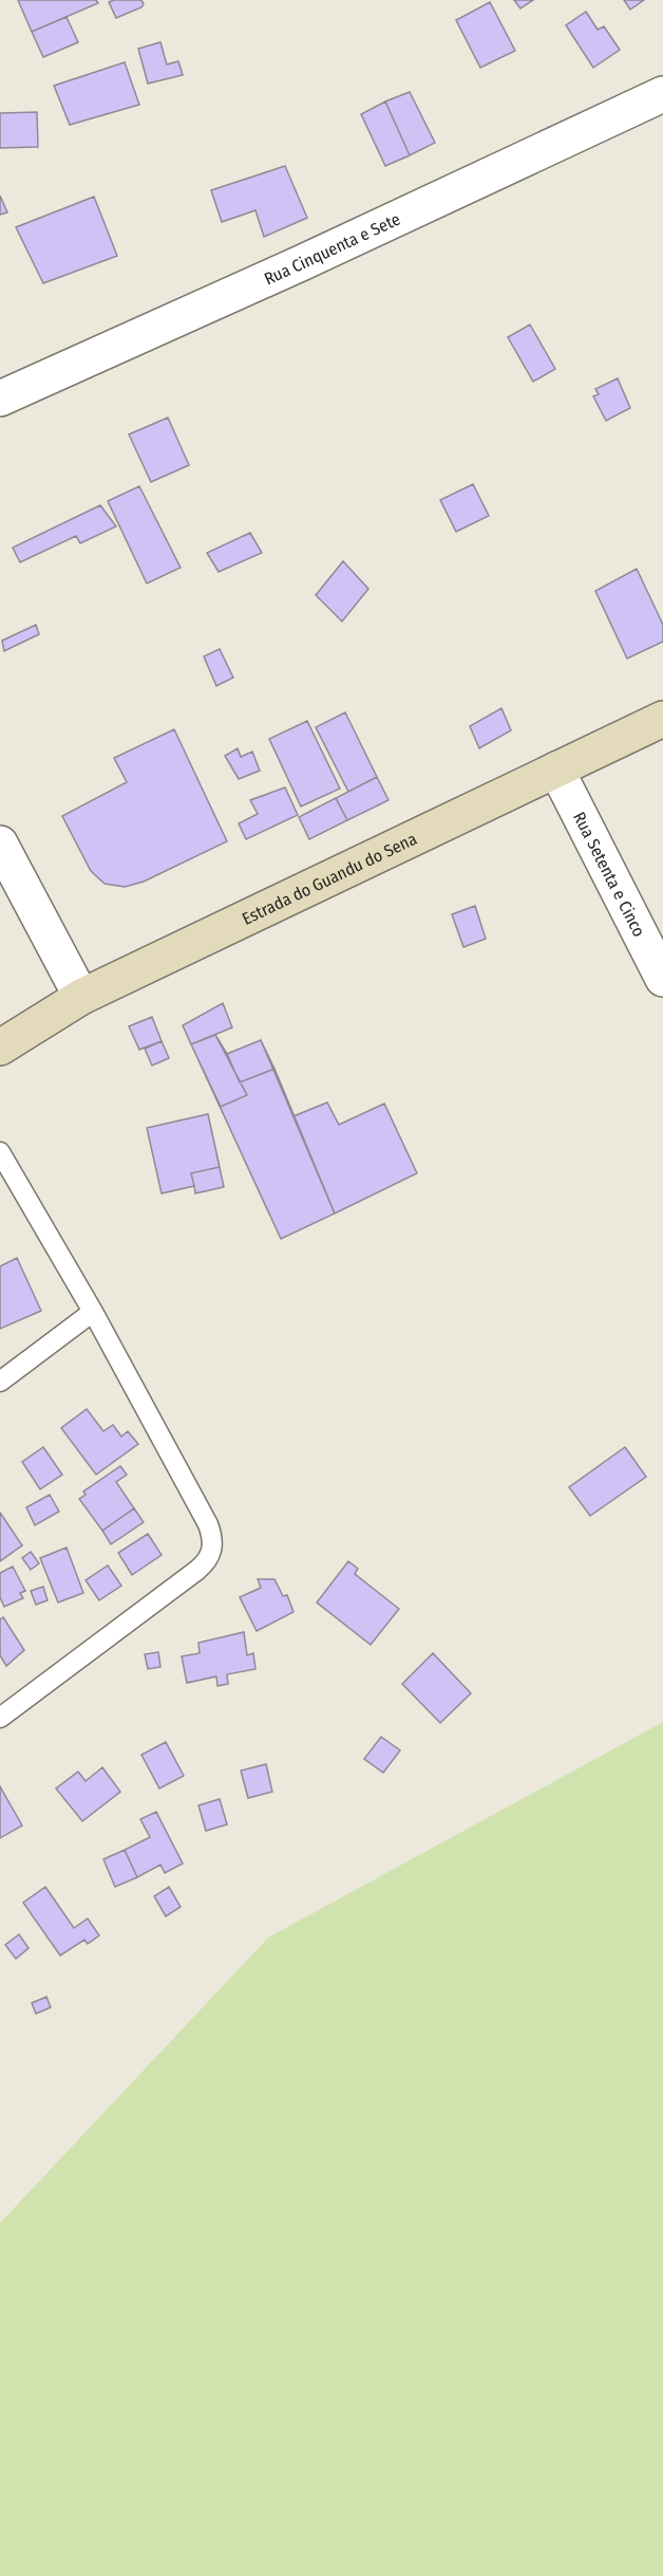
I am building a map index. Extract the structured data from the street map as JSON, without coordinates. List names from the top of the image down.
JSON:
{
  "streets": {
    "main road": ["Estrada do Guandu do Sena"],
    "street": ["Rua Cinquenta e Sete", "Rua Setenta e Cinco"]
  },
  "crossings": [
    ["Rua Setenta e Cinco", "Estrada do Guandu do Sena"]
  ]
}
